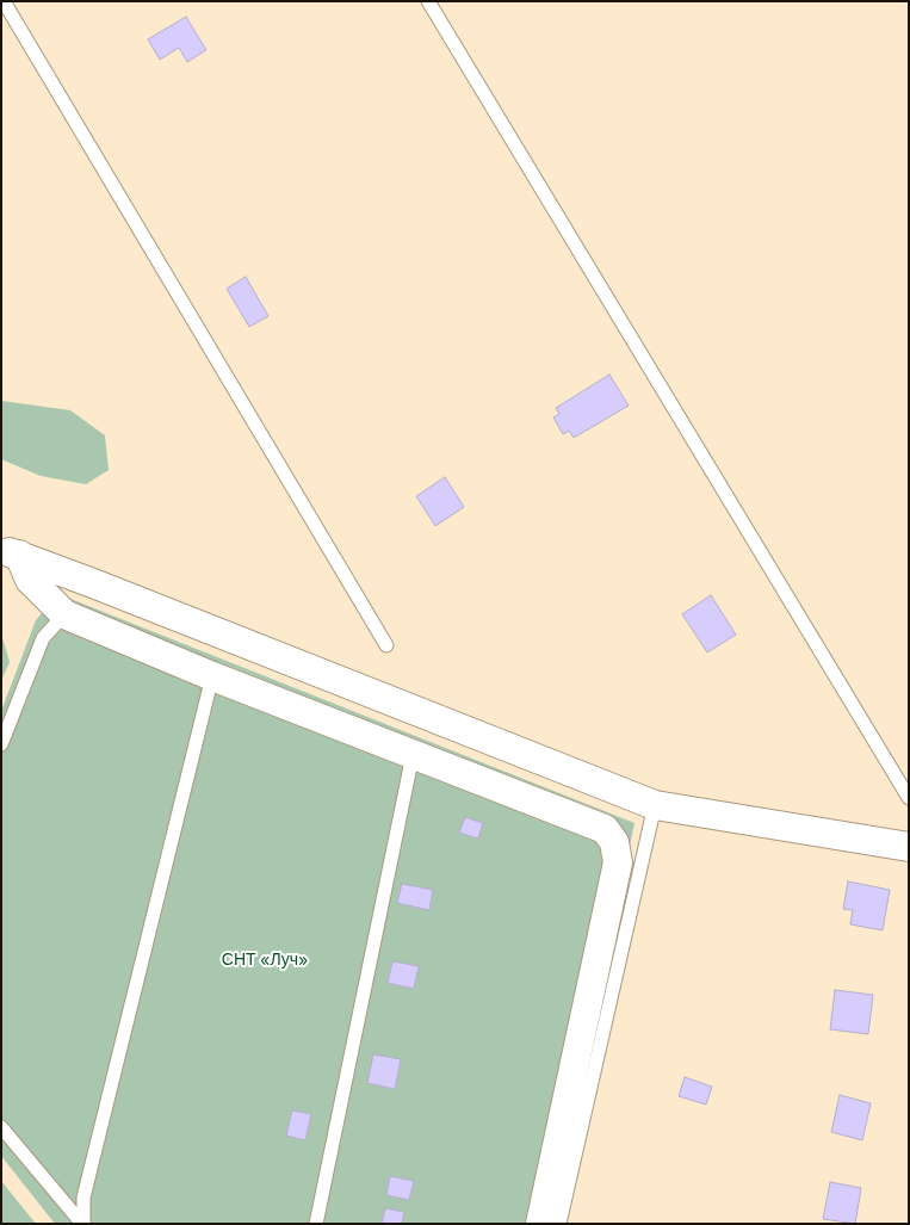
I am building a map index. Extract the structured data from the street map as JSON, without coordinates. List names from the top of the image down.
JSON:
{
  "parks": ["СНТ «Луч»"]
}
